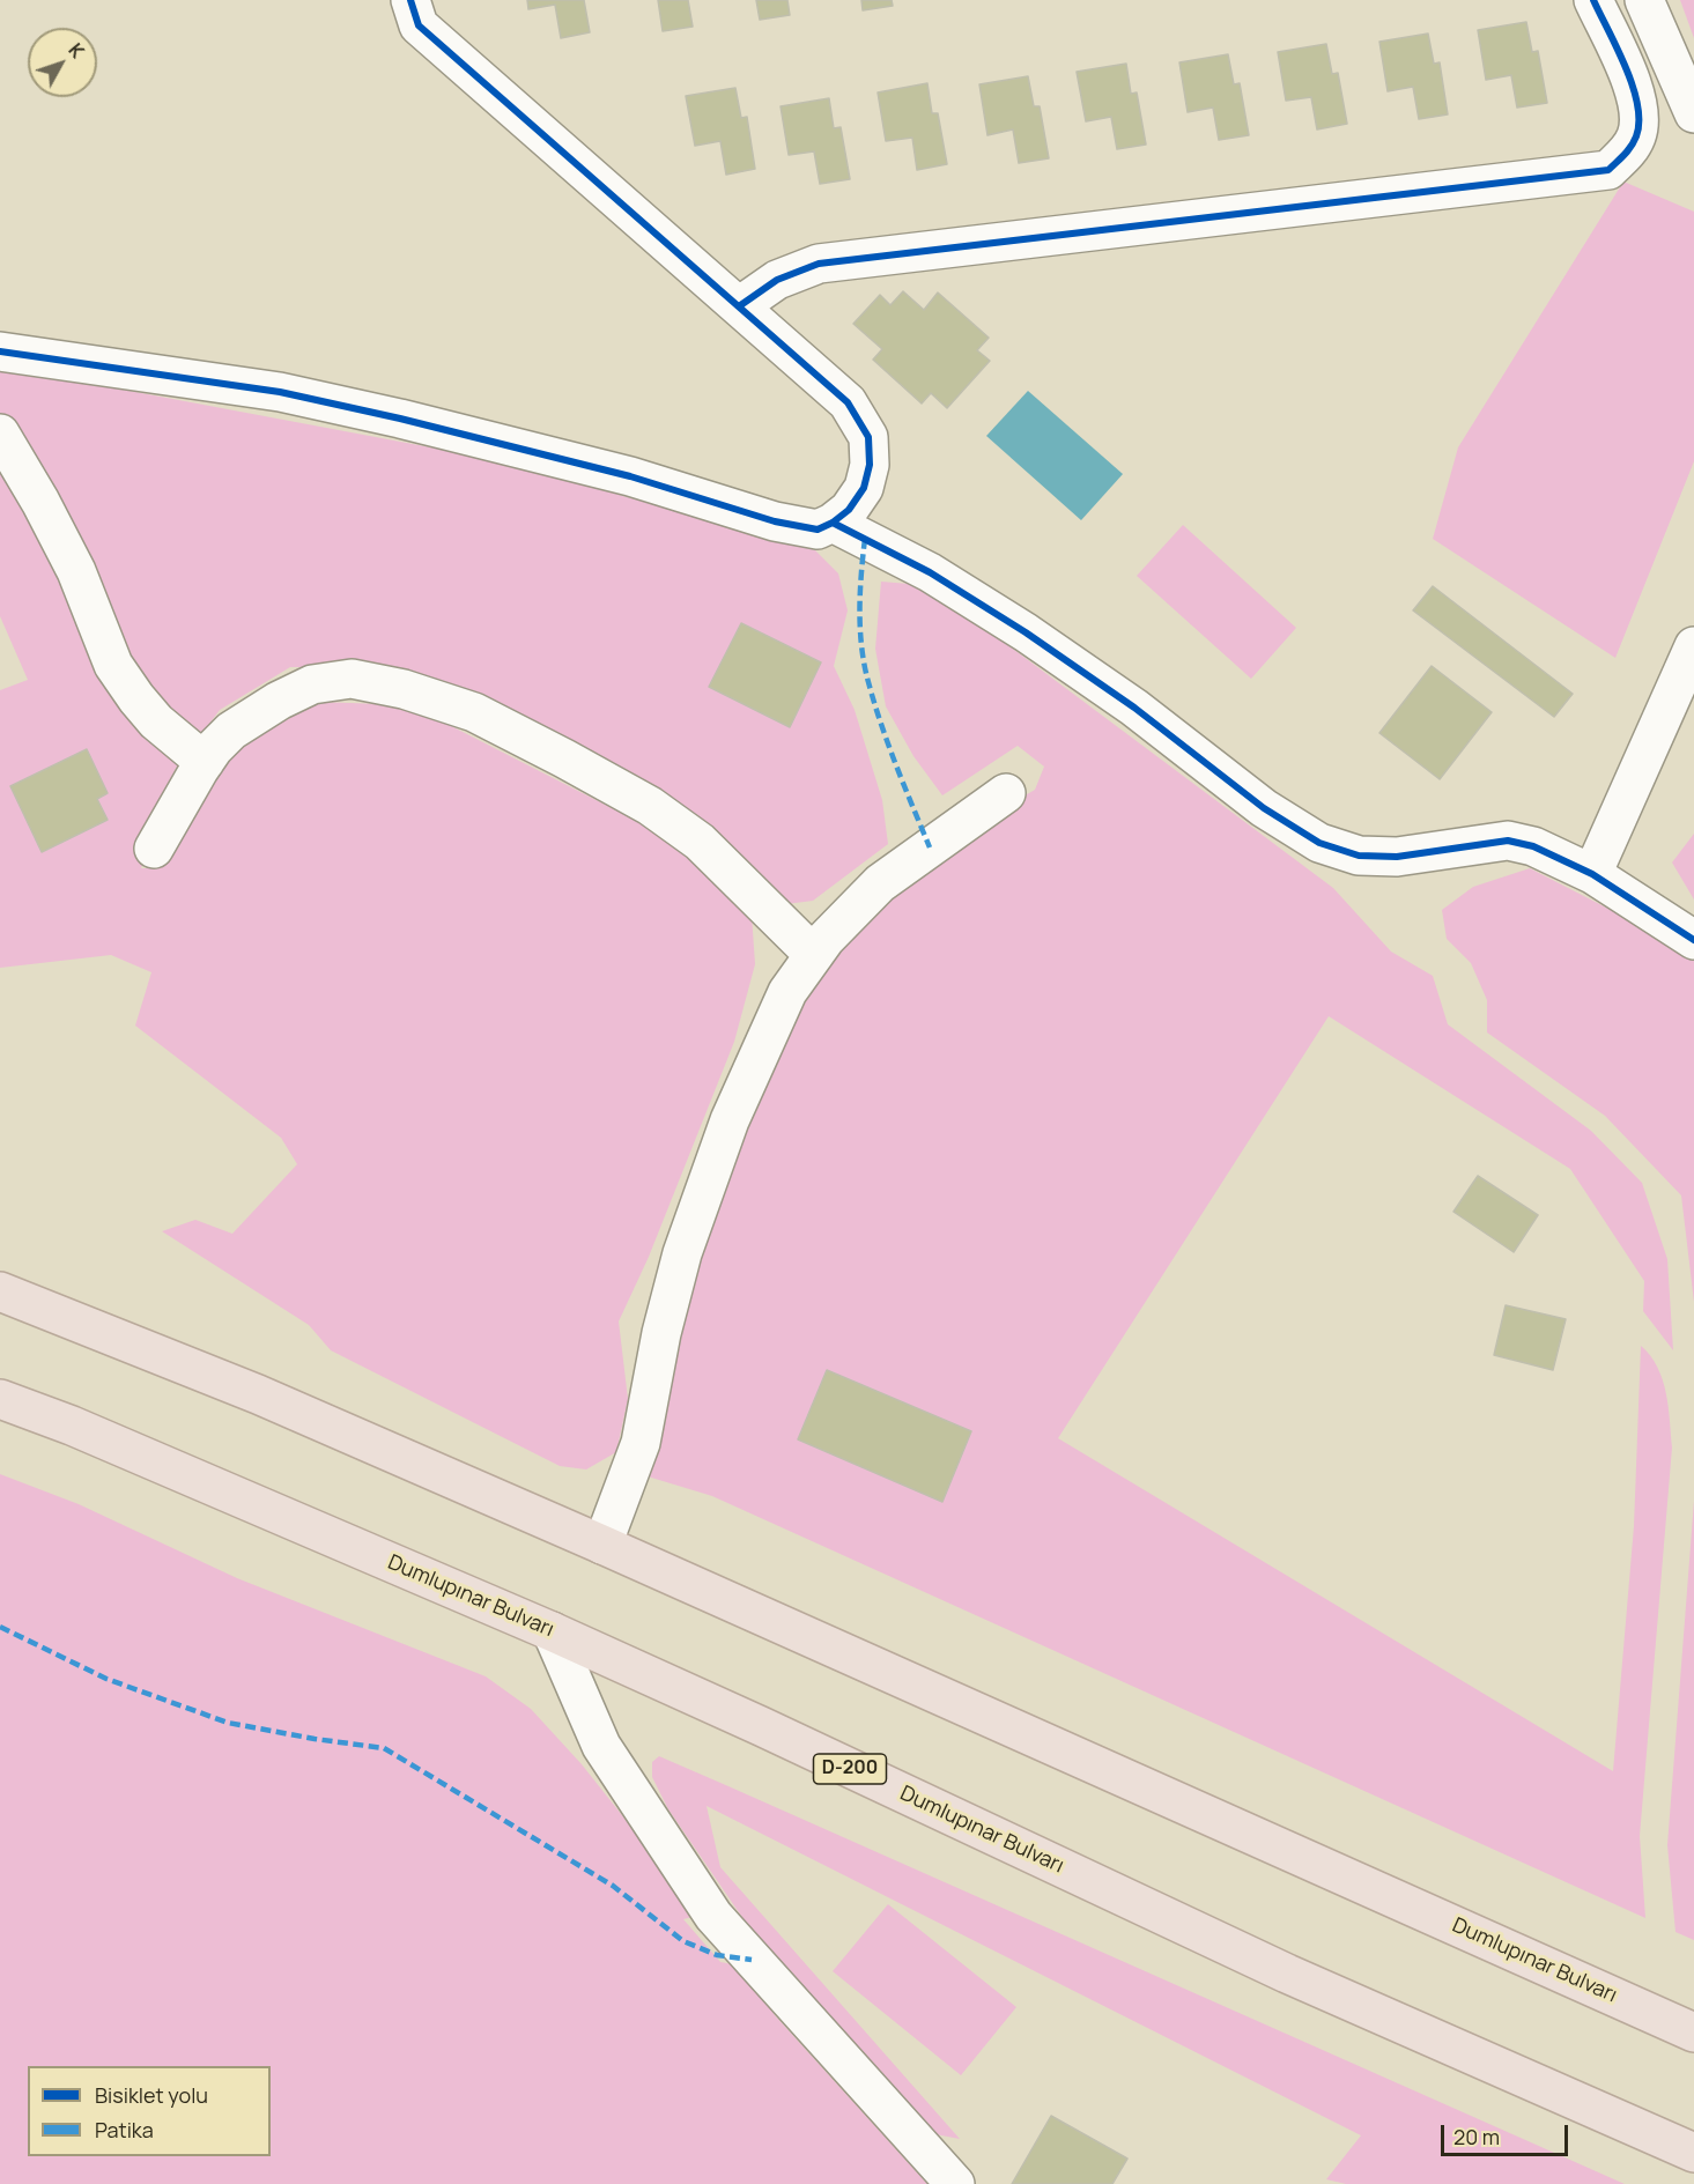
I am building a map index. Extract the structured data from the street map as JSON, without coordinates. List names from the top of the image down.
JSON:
{
  "streets": {
    "highway": ["Dumlupınar Bulvarı", "D-200"]
  },
  "legend": ["Bisiklet yolu", "Patika"],
  "scale_bar": "20 m",
  "north": "top right"
}
